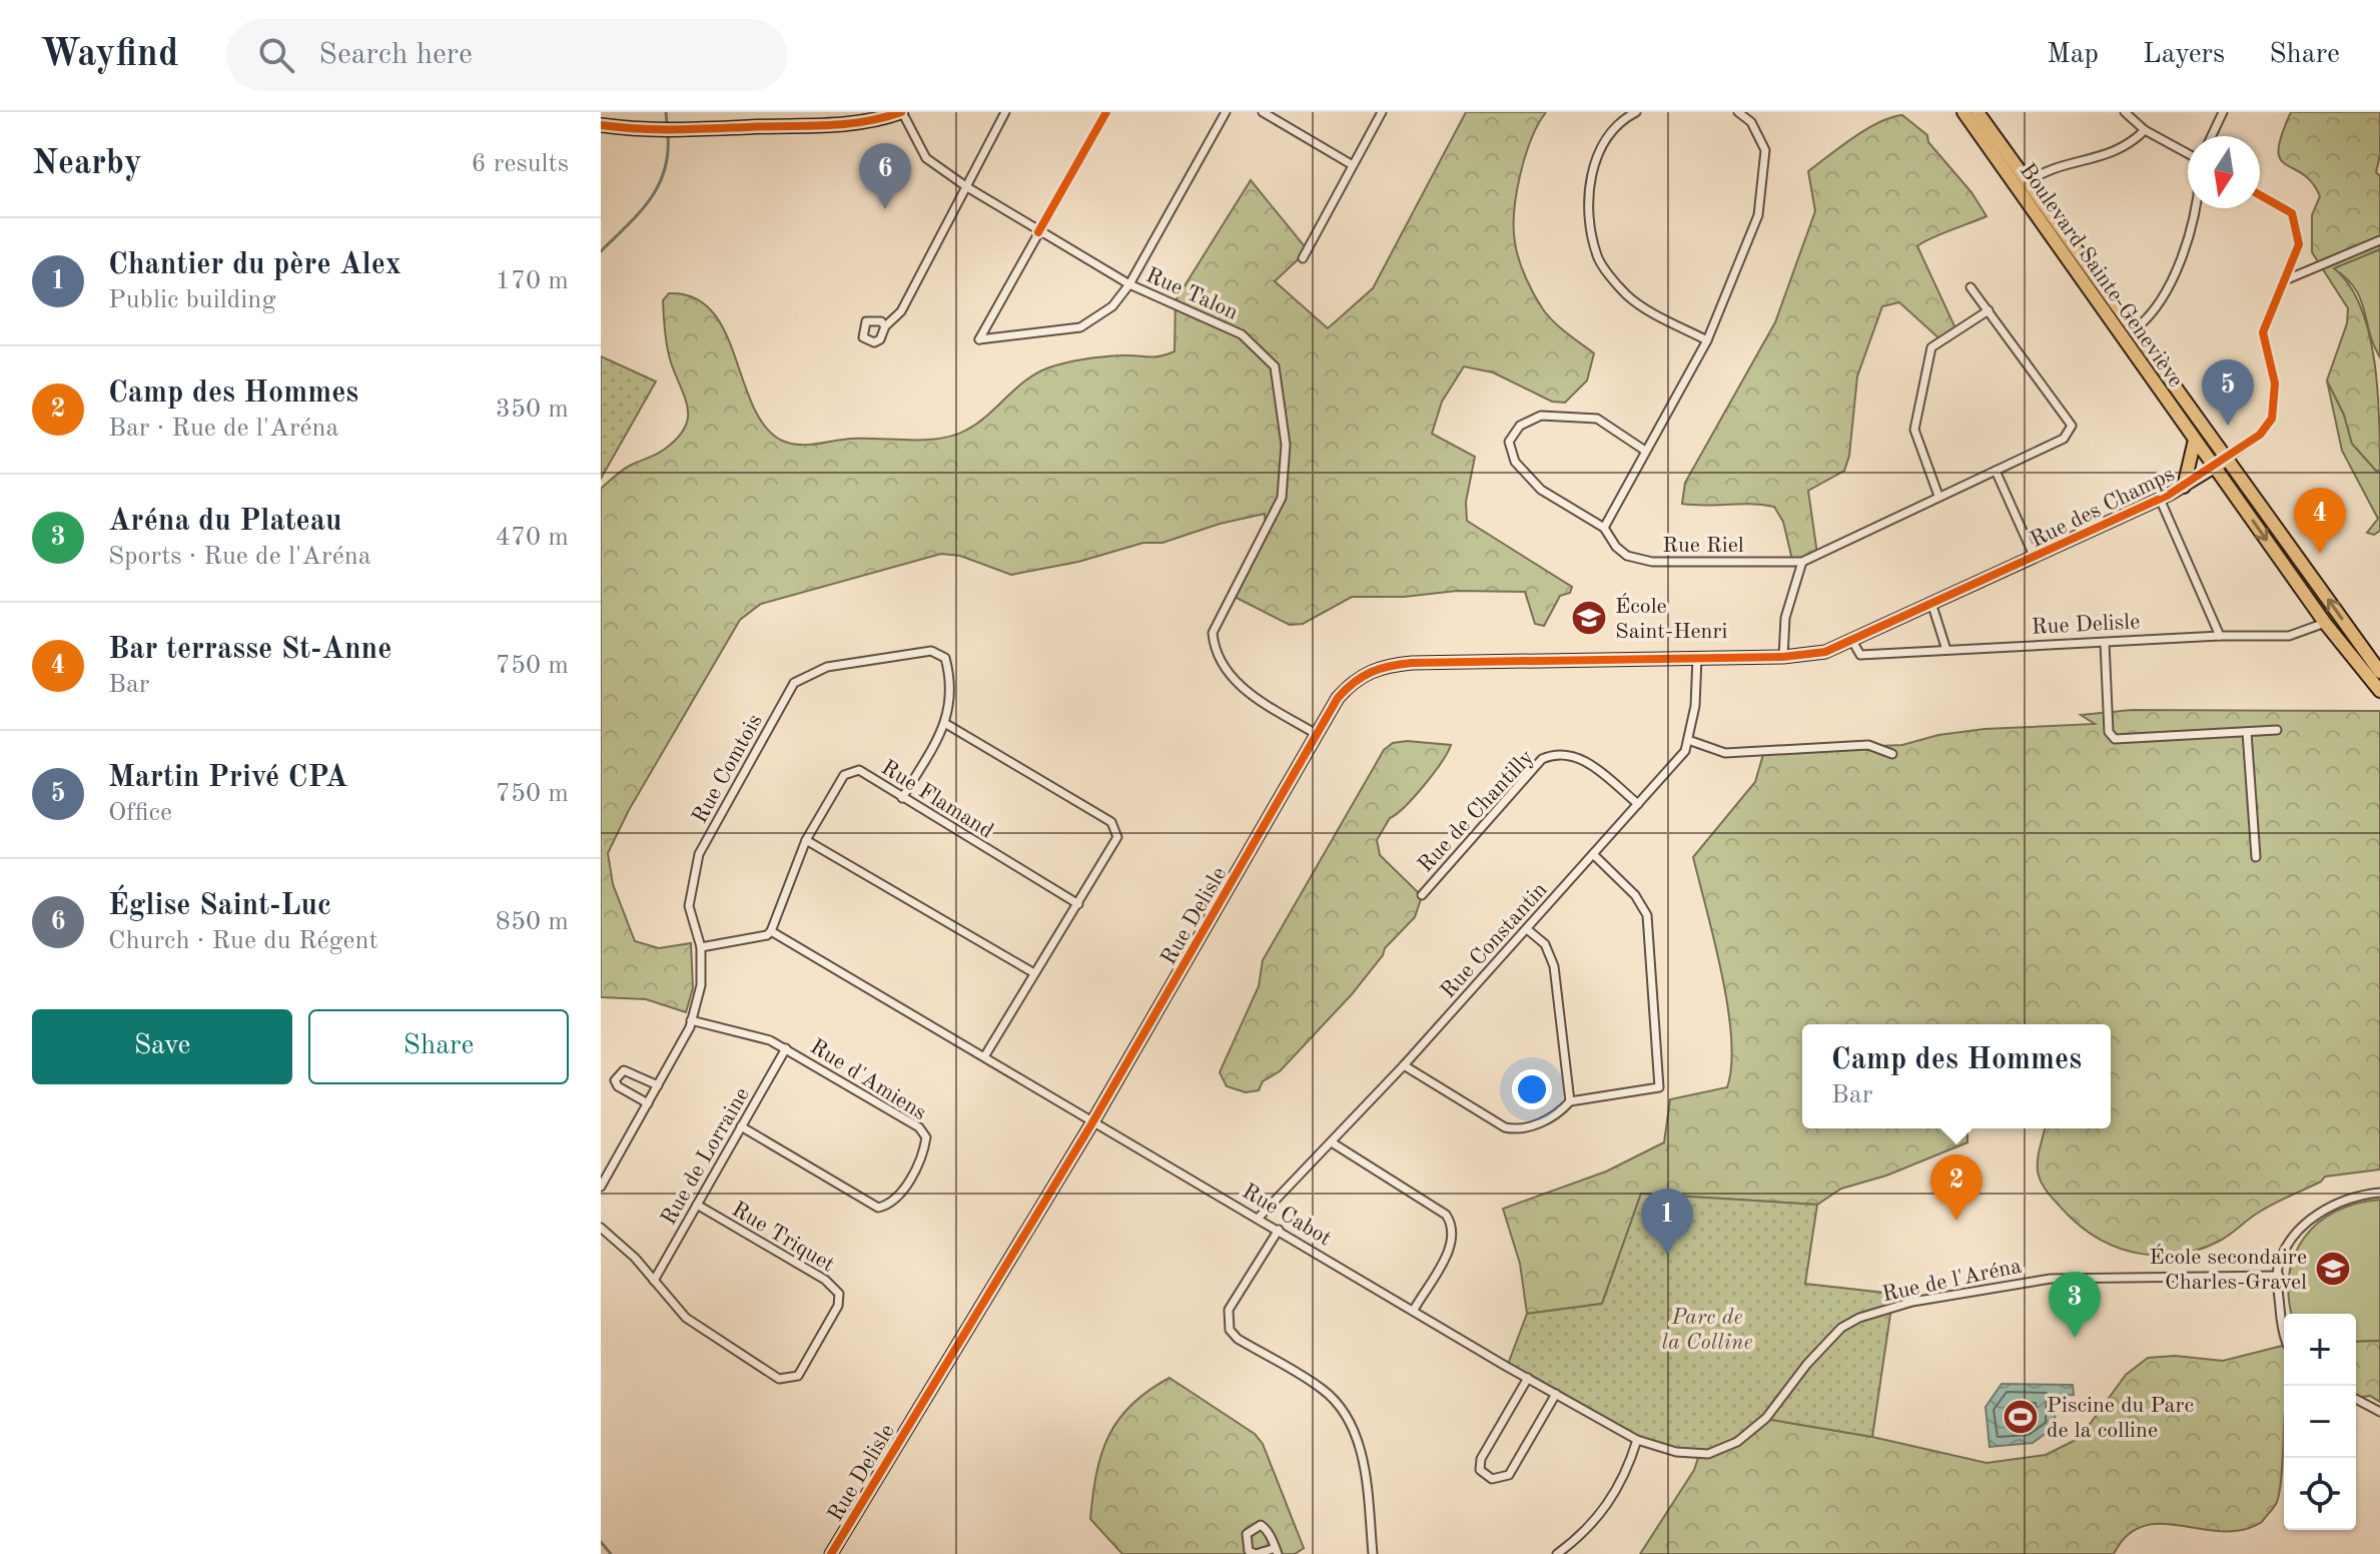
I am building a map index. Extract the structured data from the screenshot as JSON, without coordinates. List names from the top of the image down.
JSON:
{
  "streets": {
    "main road": ["Boulevard Sainte-Geneviève"],
    "street": [
      "Rue Talon",
      "Rue des Champs",
      "Rue Riel",
      "Rue Delisle",
      "Rue Comtois",
      "Rue Flamand",
      "Rue de Chantilly",
      "Rue Constantin",
      "Rue d'Amiens",
      "Rue de Lorraine",
      "Rue Cabot",
      "Rue Triquet",
      "Rue de l'Aréna"
    ]
  },
  "crossings": [
    ["Boulevard Sainte-Geneviève", "Rue des Champs"],
    ["Boulevard Sainte-Geneviève", "Rue Delisle"],
    ["Rue Talon", "Rue Delisle"],
    ["Rue des Champs", "Rue Delisle"],
    ["Rue Delisle", "Rue Constantin"],
    ["Rue Delisle", "Rue Cabot"],
    ["Rue Comtois", "Rue d'Amiens"],
    ["Rue Flamand", "Rue Cabot"],
    ["Rue de Chantilly", "Rue Constantin"],
    ["Rue Constantin", "Rue Cabot"],
    ["Rue d'Amiens", "Rue de Lorraine"],
    ["Rue de Lorraine", "Rue Triquet"],
    ["Rue Cabot", "Rue de l'Aréna"]
  ],
  "parks": ["Parc de la Colline"],
  "places": {
    "school or university": ["École Saint-Henri", "École secondaire Charles-Gravel"],
    "sports": ["Piscine du Parc de la colline"]
  },
  "north": "bottom",
  "page": {
    "header": "Wayfind",
    "search": "Search here",
    "nav": ["Map", "Layers", "Share"],
    "heading": ["Nearby", "6 results"],
    "pins": [
      "6",
      "5",
      "4",
      "2",
      "1",
      "3"
    ],
    "list": [
      {
        "mark": "1",
        "name": "Chantier du père Alex",
        "note": "Public building",
        "value": "170 m"
      },
      {
        "mark": "2",
        "name": "Camp des Hommes",
        "note": "Bar · Rue de l'Aréna",
        "value": "350 m"
      },
      {
        "mark": "3",
        "name": "Aréna du Plateau",
        "note": "Sports · Rue de l'Aréna",
        "value": "470 m"
      },
      {
        "mark": "4",
        "name": "Bar terrasse St-Anne",
        "note": "Bar",
        "value": "750 m"
      },
      {
        "mark": "5",
        "name": "Martin Privé CPA",
        "note": "Office",
        "value": "750 m"
      },
      {
        "mark": "6",
        "name": "Église Saint-Luc",
        "note": "Church · Rue du Régent",
        "value": "850 m"
      }
    ],
    "buttons": ["Save", "Share"],
    "popup": ["Camp des Hommes", "Bar"],
    "map_buttons": ["+", "−"]
  }
}
